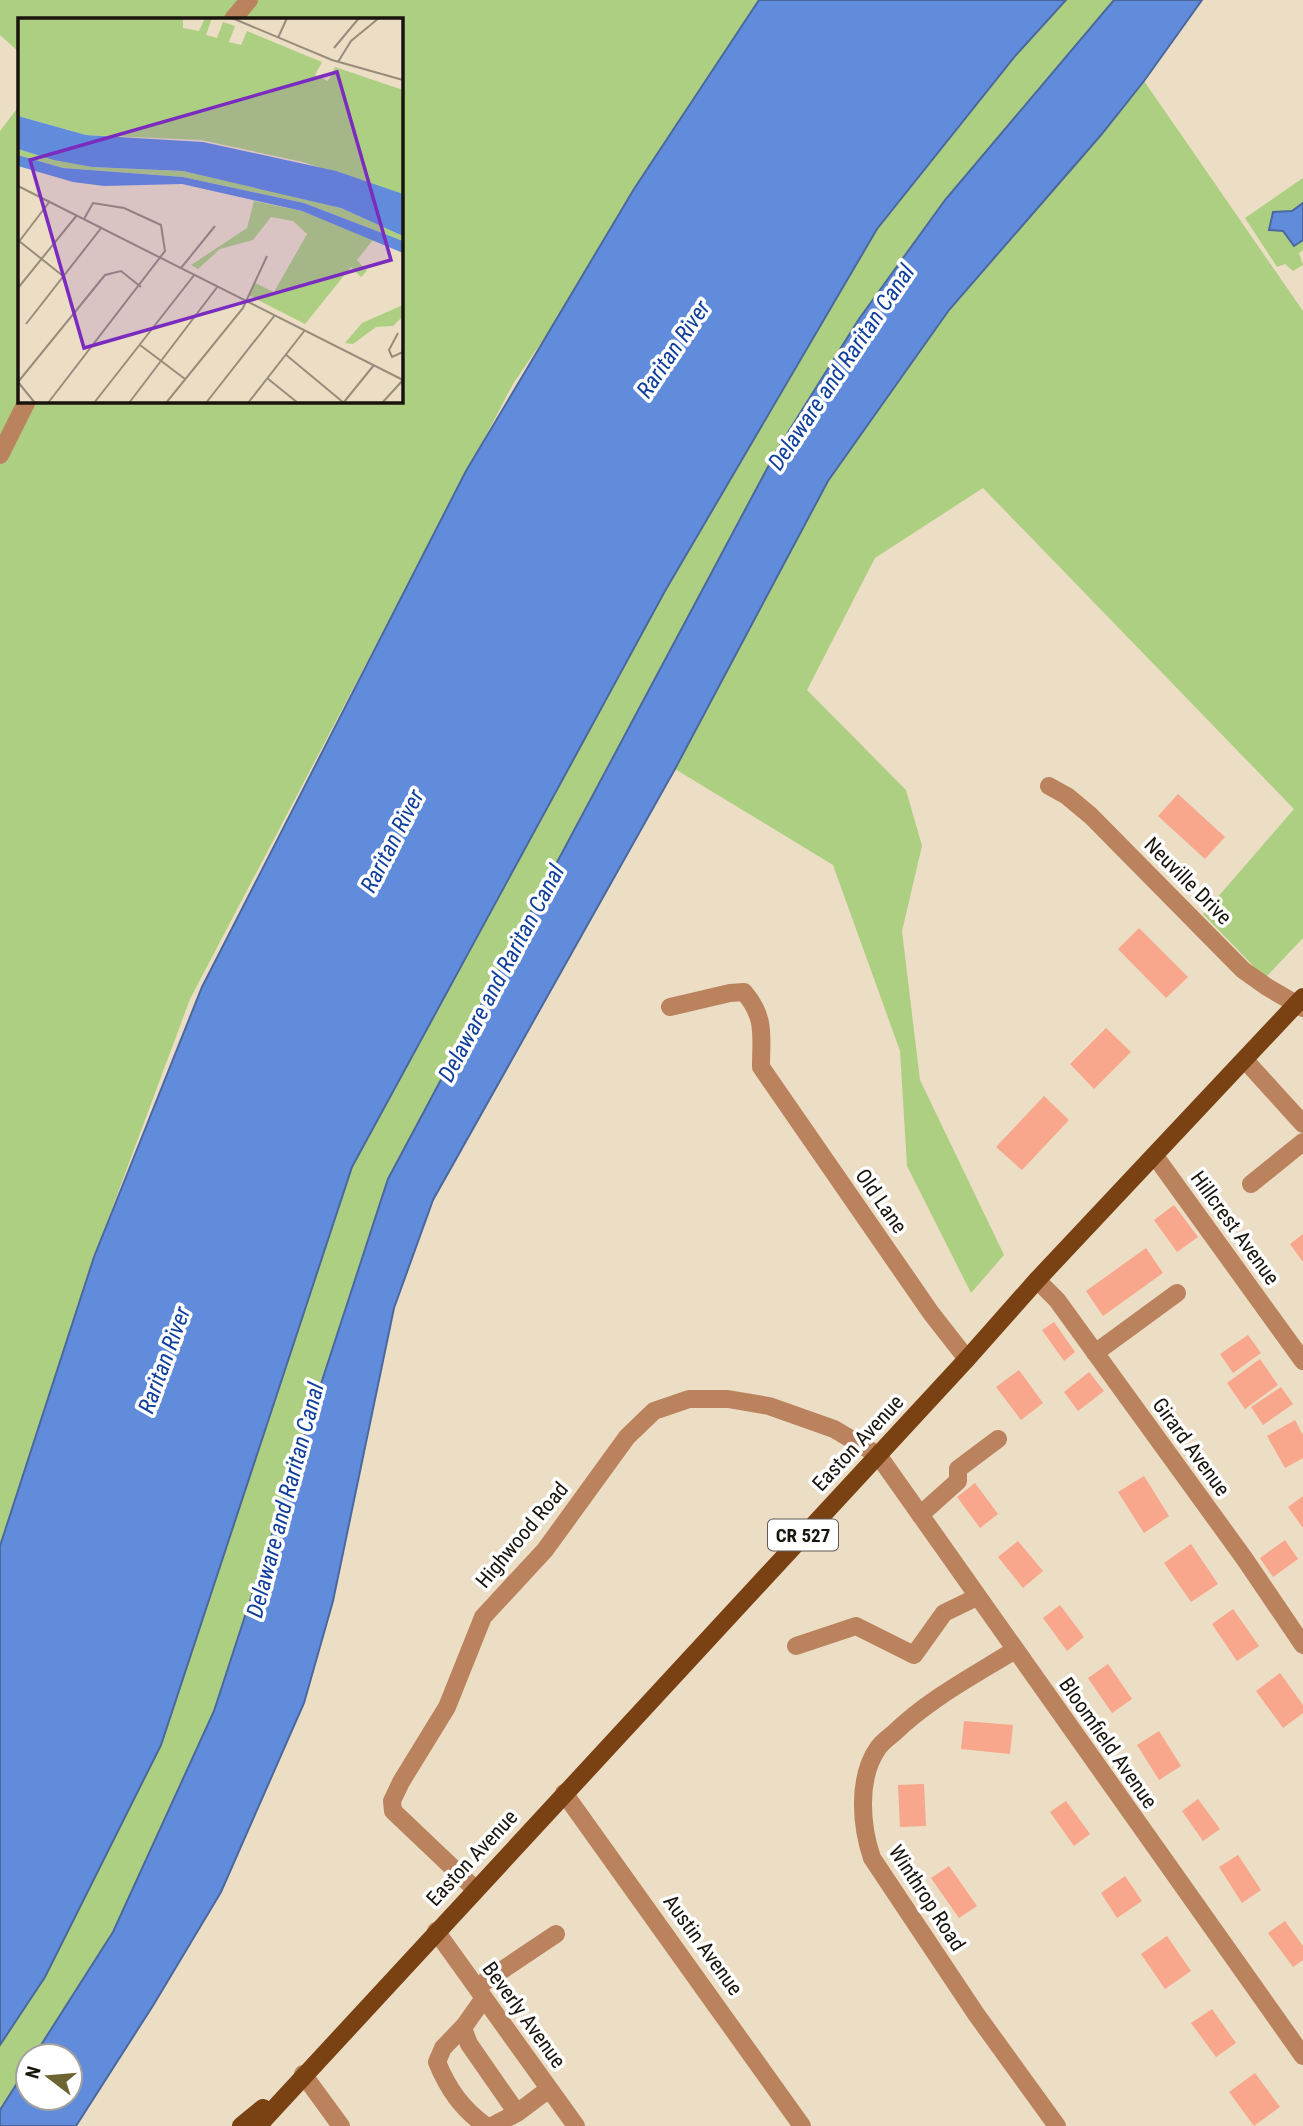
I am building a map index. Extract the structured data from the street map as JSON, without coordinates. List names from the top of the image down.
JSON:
{
  "streets": {
    "main road": ["Easton Avenue", "CR 527"],
    "street": [
      "Neuville Drive",
      "Old Lane",
      "Hillcrest Avenue",
      "Girard Avenue",
      "Highwood Road",
      "Bloomfield Avenue",
      "Winthrop Road",
      "Austin Avenue",
      "Beverly Avenue"
    ]
  },
  "crossings": [
    ["Neuville Drive", "Easton Avenue"],
    ["Old Lane", "Easton Avenue"],
    ["Hillcrest Avenue", "Easton Avenue"],
    ["Easton Avenue", "Girard Avenue"],
    ["Easton Avenue", "Highwood Road"],
    ["Easton Avenue", "Bloomfield Avenue"],
    ["Easton Avenue", "Austin Avenue"],
    ["Easton Avenue", "Beverly Avenue"],
    ["Highwood Road", "Bloomfield Avenue"],
    ["Bloomfield Avenue", "Winthrop Road"]
  ],
  "water": ["Raritan River", "Delaware and Raritan Canal"],
  "north": "left"
}
